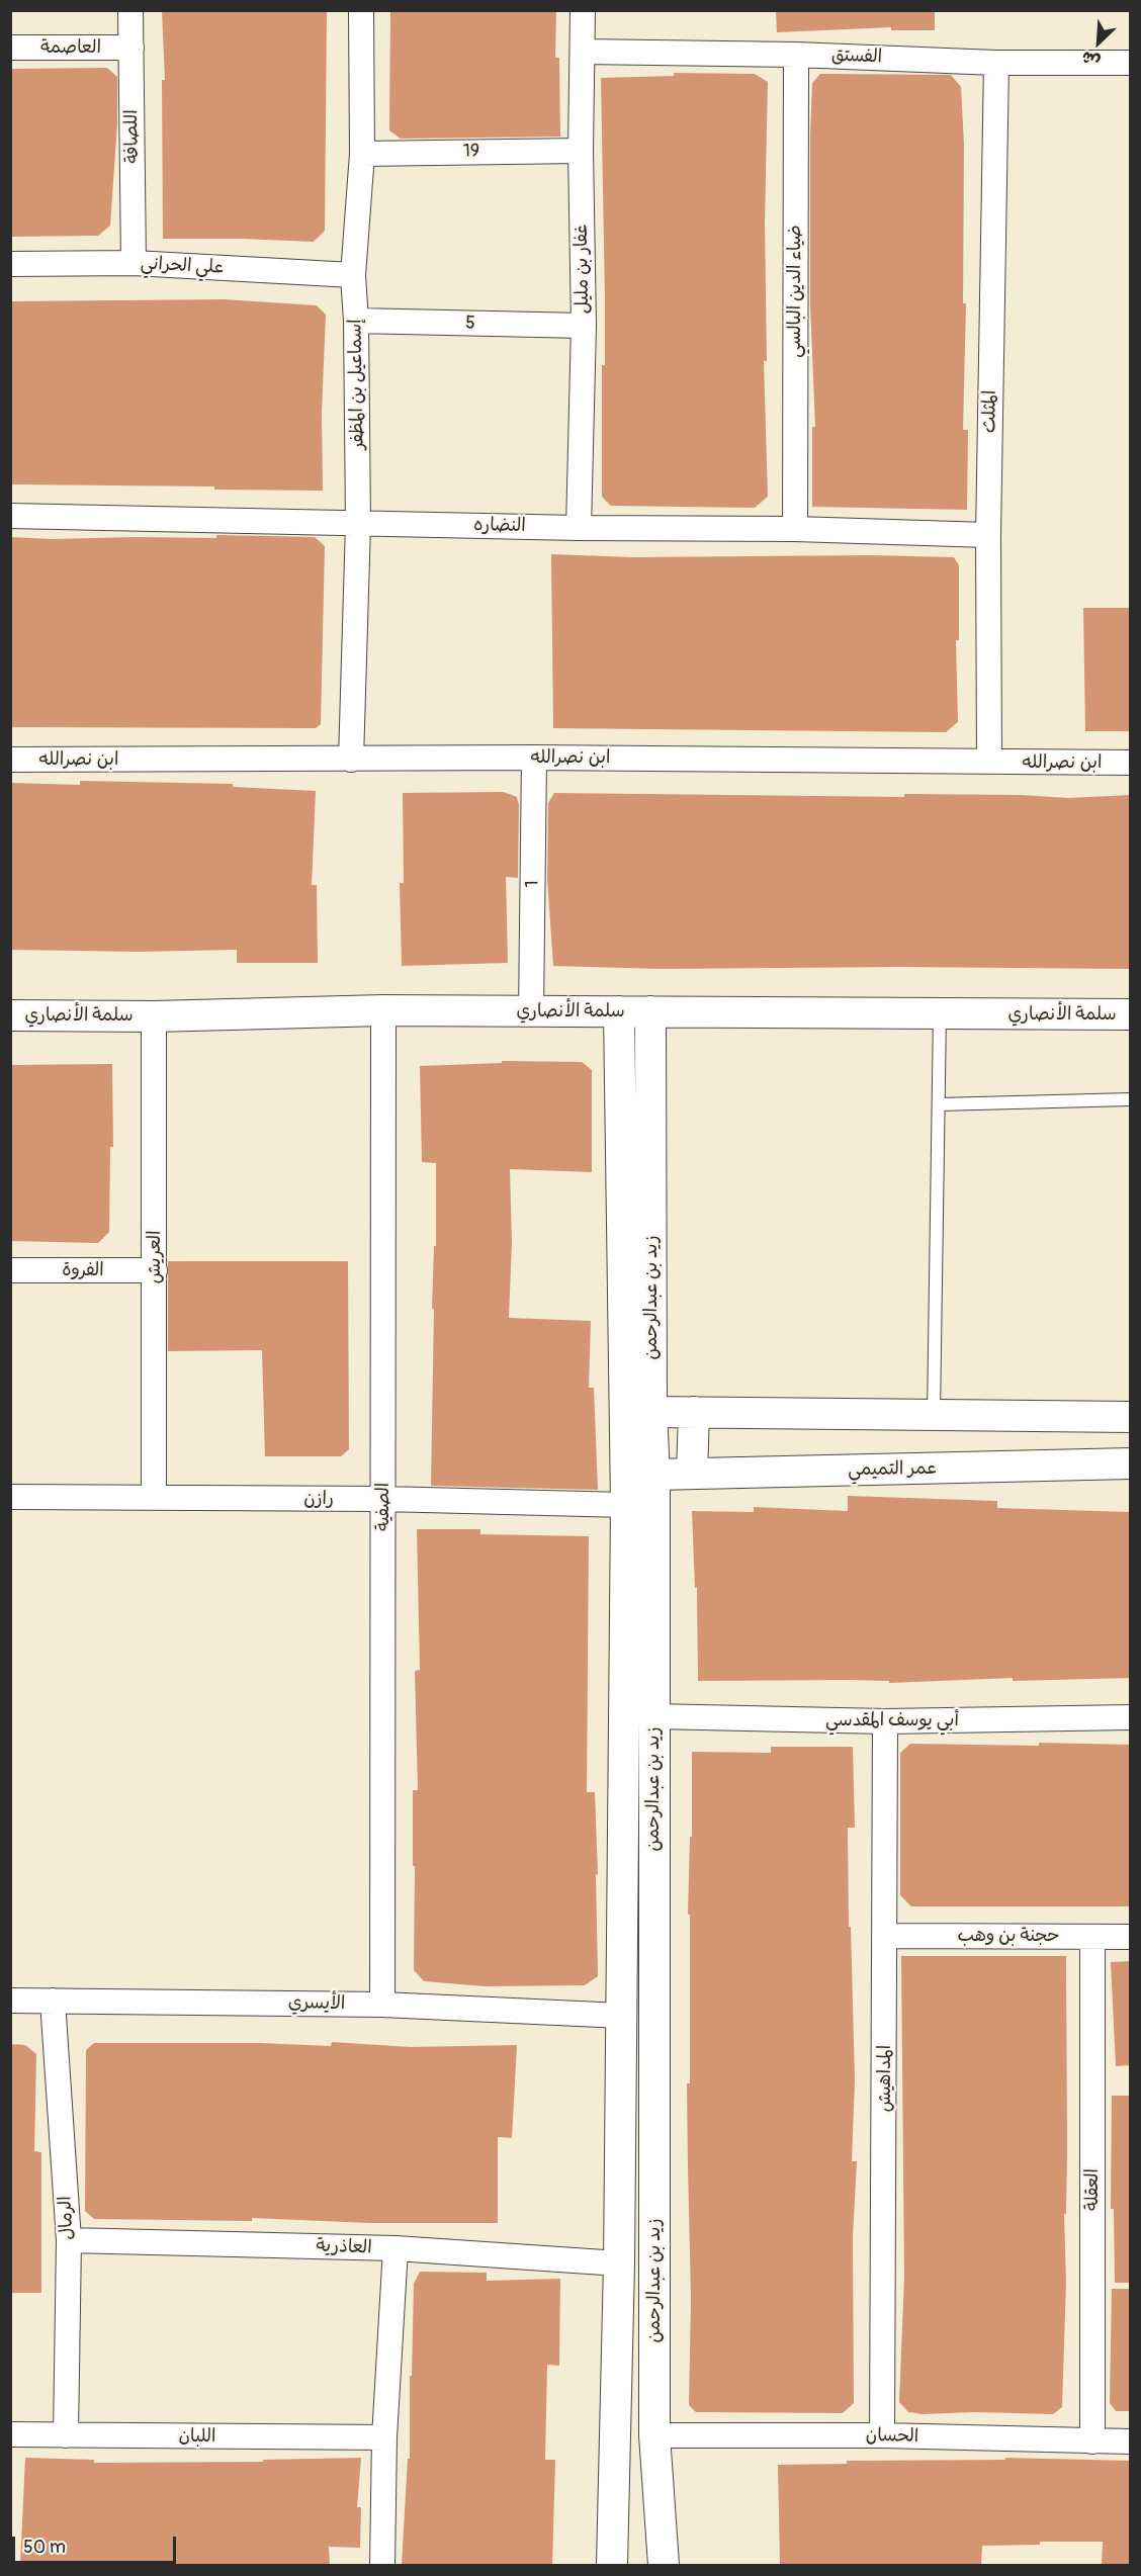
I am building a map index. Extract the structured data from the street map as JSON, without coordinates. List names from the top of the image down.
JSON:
{
  "streets": {
    "street": [
      "العاصمة",
      "الفستق",
      "اللصافة",
      "19",
      "علي الحراني",
      "غفار بن مليل",
      "ضياء الدين البالسي",
      "5",
      "إسماعيل بن المظفر",
      "المثلث",
      "النضاره",
      "ابن نصرالله",
      "1",
      "سلمة الأنصاري",
      "العريش",
      "الفروة",
      "زيد بن عبدالرحمن",
      "عمر التميمي",
      "رازن",
      "الصفية",
      "أبي يوسف المقدسي",
      "حجنة بن وهب",
      "الأيسري",
      "المداهيش",
      "العقلة",
      "الرمال",
      "العاذرية",
      "اللبان",
      "الحسان"
    ]
  },
  "crossings": [
    ["العاصمة", "اللصافة"],
    ["الفستق", "غفار بن مليل"],
    ["الفستق", "ضياء الدين البالسي"],
    ["الفستق", "المثلث"],
    ["اللصافة", "علي الحراني"],
    ["19", "غفار بن مليل"],
    ["19", "إسماعيل بن المظفر"],
    ["علي الحراني", "إسماعيل بن المظفر"],
    ["غفار بن مليل", "5"],
    ["غفار بن مليل", "النضاره"],
    ["ضياء الدين البالسي", "النضاره"],
    ["5", "إسماعيل بن المظفر"],
    ["إسماعيل بن المظفر", "النضاره"],
    ["إسماعيل بن المظفر", "ابن نصرالله"],
    ["المثلث", "النضاره"],
    ["المثلث", "ابن نصرالله"],
    ["ابن نصرالله", "1"],
    ["1", "سلمة الأنصاري"],
    ["سلمة الأنصاري", "العريش"],
    ["سلمة الأنصاري", "زيد بن عبدالرحمن"],
    ["سلمة الأنصاري", "الصفية"],
    ["العريش", "الفروة"],
    ["العريش", "رازن"],
    ["زيد بن عبدالرحمن", "عمر التميمي"],
    ["زيد بن عبدالرحمن", "رازن"],
    ["زيد بن عبدالرحمن", "أبي يوسف المقدسي"],
    ["زيد بن عبدالرحمن", "الأيسري"],
    ["زيد بن عبدالرحمن", "العاذرية"],
    ["زيد بن عبدالرحمن", "الحسان"],
    ["رازن", "الصفية"],
    ["الصفية", "الأيسري"],
    ["أبي يوسف المقدسي", "المداهيش"],
    ["حجنة بن وهب", "المداهيش"],
    ["حجنة بن وهب", "العقلة"],
    ["الأيسري", "الرمال"],
    ["المداهيش", "الحسان"],
    ["العقلة", "الحسان"],
    ["الرمال", "العاذرية"],
    ["الرمال", "اللبان"]
  ],
  "scale_bar": "50 m",
  "north": "bottom left"
}
